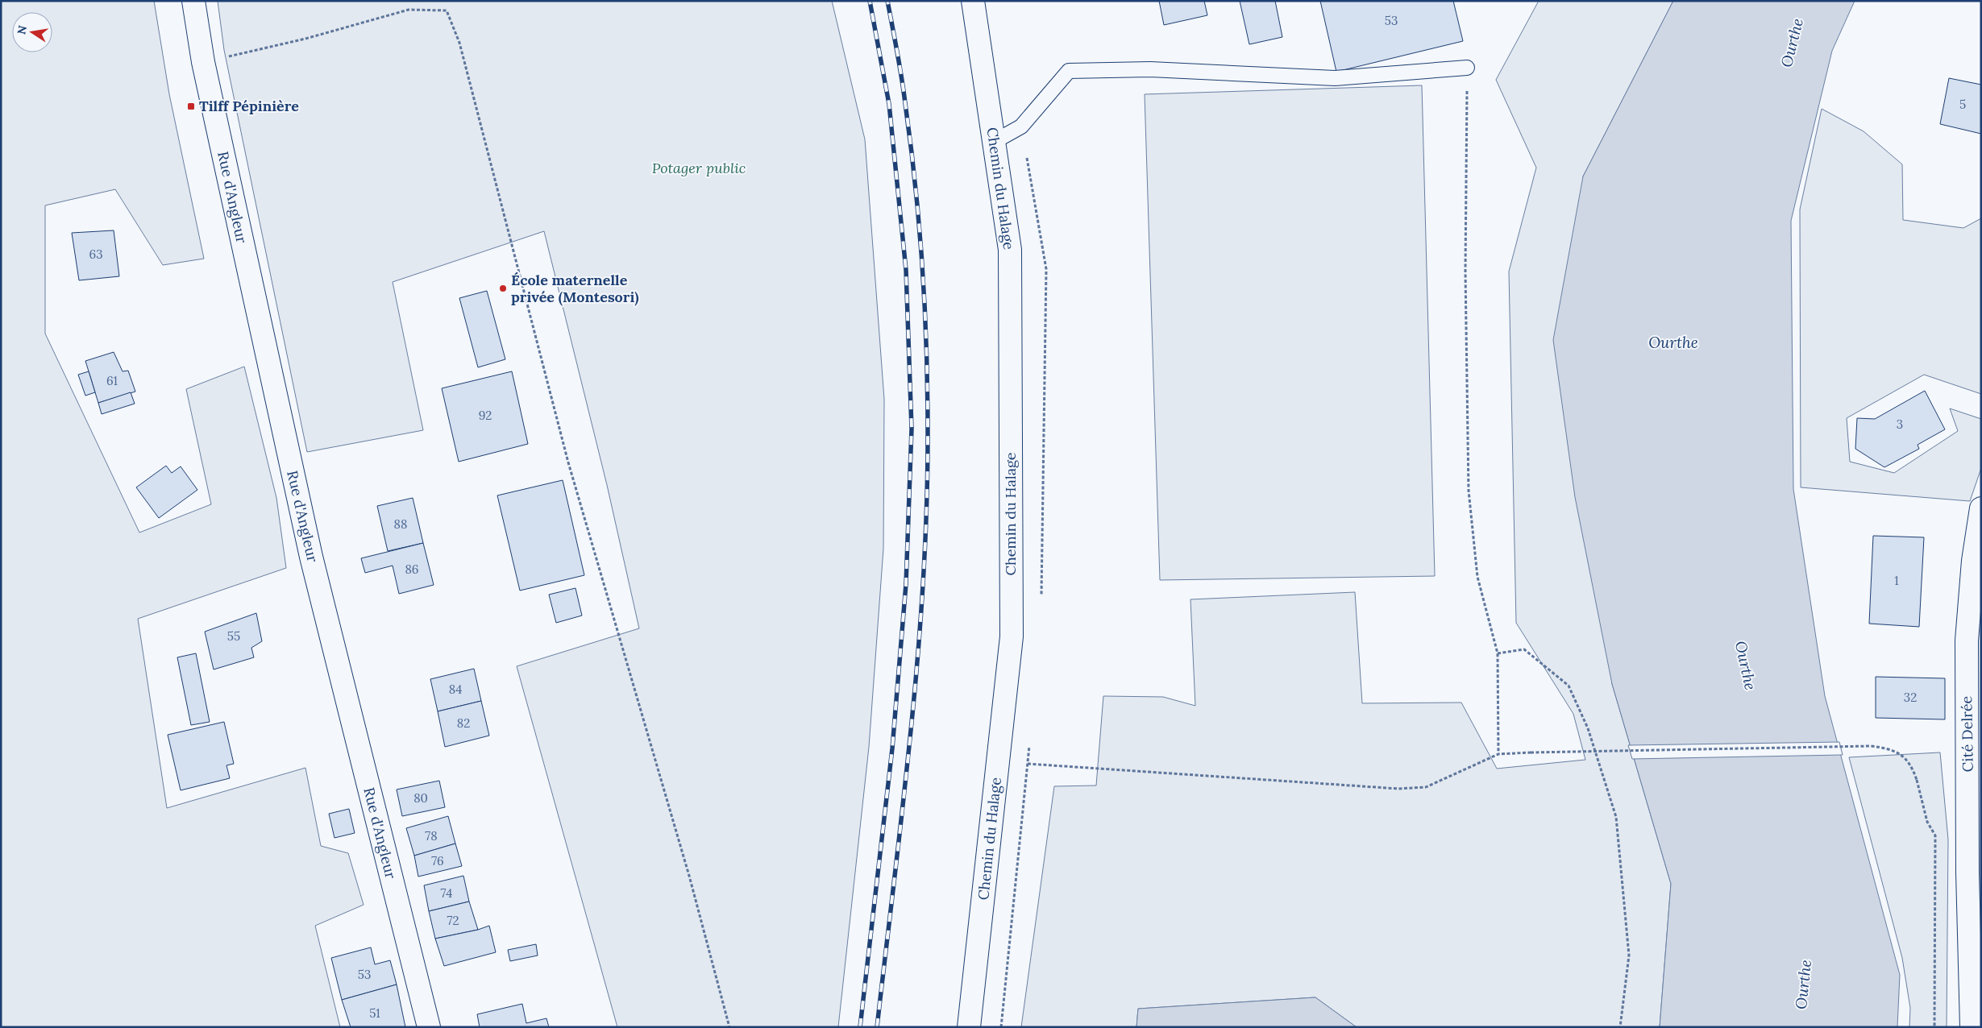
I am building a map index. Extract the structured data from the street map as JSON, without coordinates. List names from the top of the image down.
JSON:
{
  "streets": {
    "street": ["Chemin du Halage", "Rue d'Angleur", "Cité Delrée"]
  },
  "water": ["Ourthe"],
  "parks": ["Potager public"],
  "places": {
    "transit": ["Tilff Pépinière"],
    "other": ["École maternelle privée (Montesori)"]
  },
  "house_numbers": [
    "53",
    "5",
    "63",
    "61",
    "92",
    "3",
    "88",
    "86",
    "1",
    "55",
    "84",
    "32",
    "82",
    "80",
    "78",
    "76",
    "74",
    "72",
    "53",
    "51"
  ],
  "north": "left"
}
